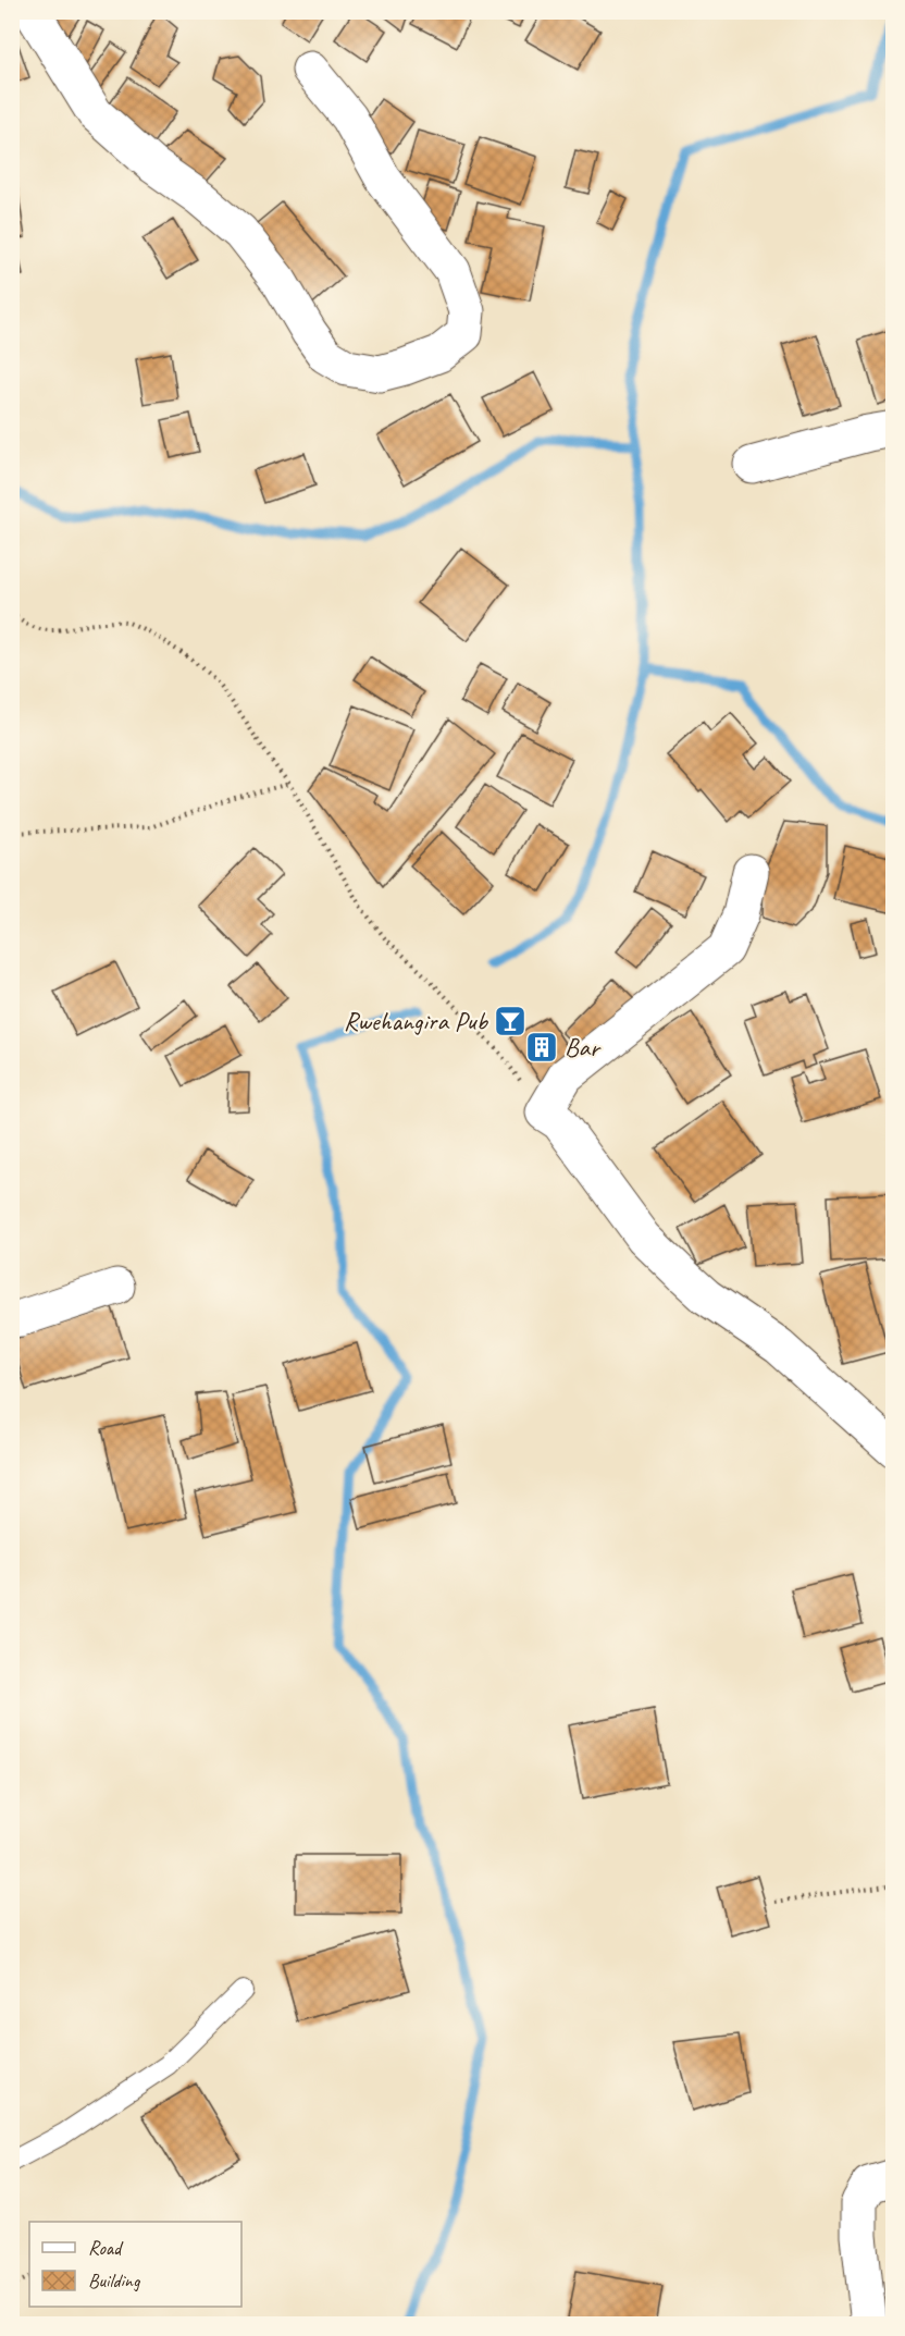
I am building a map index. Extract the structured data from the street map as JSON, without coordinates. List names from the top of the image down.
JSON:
{
  "places": {
    "bar": ["Rwehangira Pub"],
    "building": ["Bar"]
  },
  "legend": ["Road", "Building"]
}
